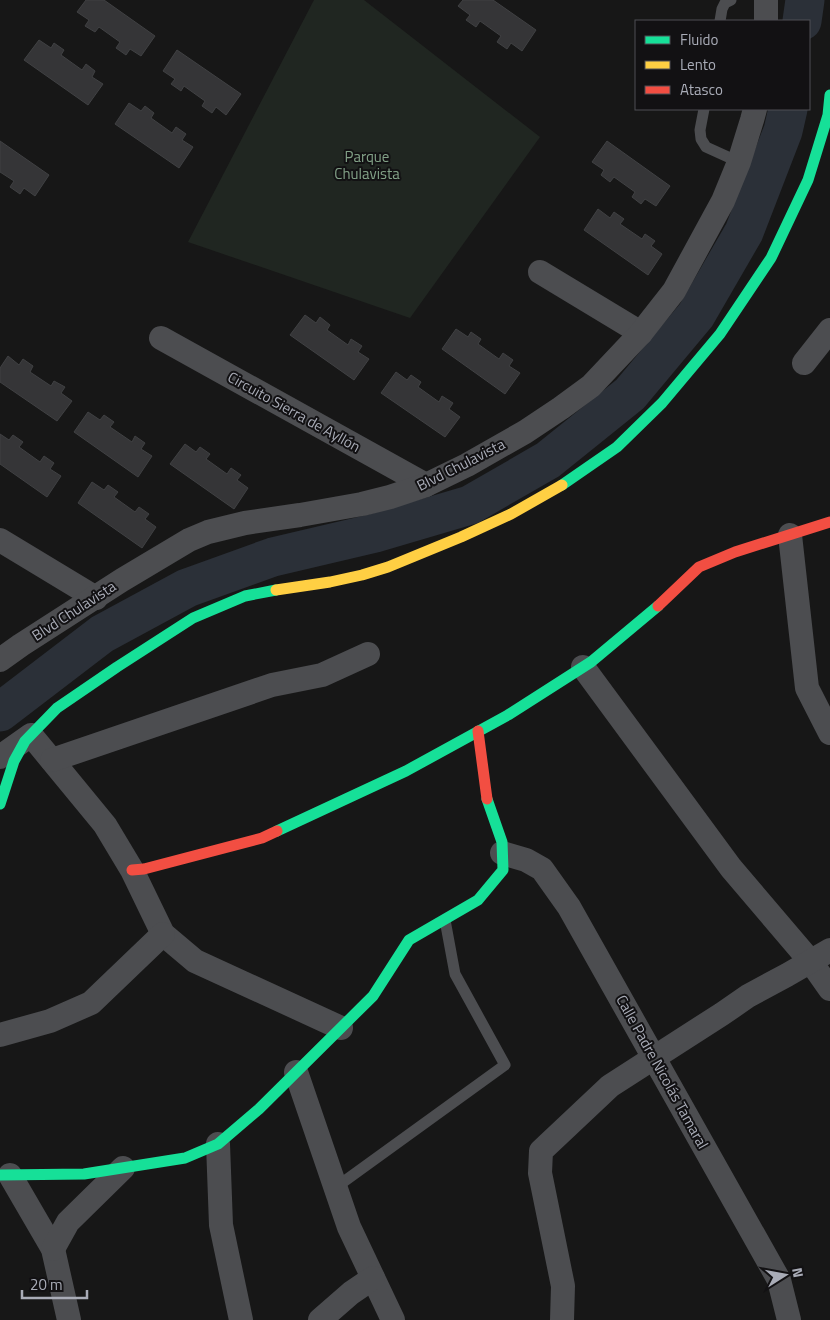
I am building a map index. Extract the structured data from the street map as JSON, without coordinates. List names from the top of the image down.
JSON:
{
  "streets": {
    "street": ["Circuito Sierra de Ayllón", "Blvd Chulavista", "Calle Padre Nicolás Tamaral"]
  },
  "crossings": [
    ["Circuito Sierra de Ayllón", "Blvd Chulavista"]
  ],
  "parks": ["Parque Chulavista"],
  "legend": ["Fluido", "Lento", "Atasco"],
  "scale_bar": "20 m",
  "north": "right"
}
